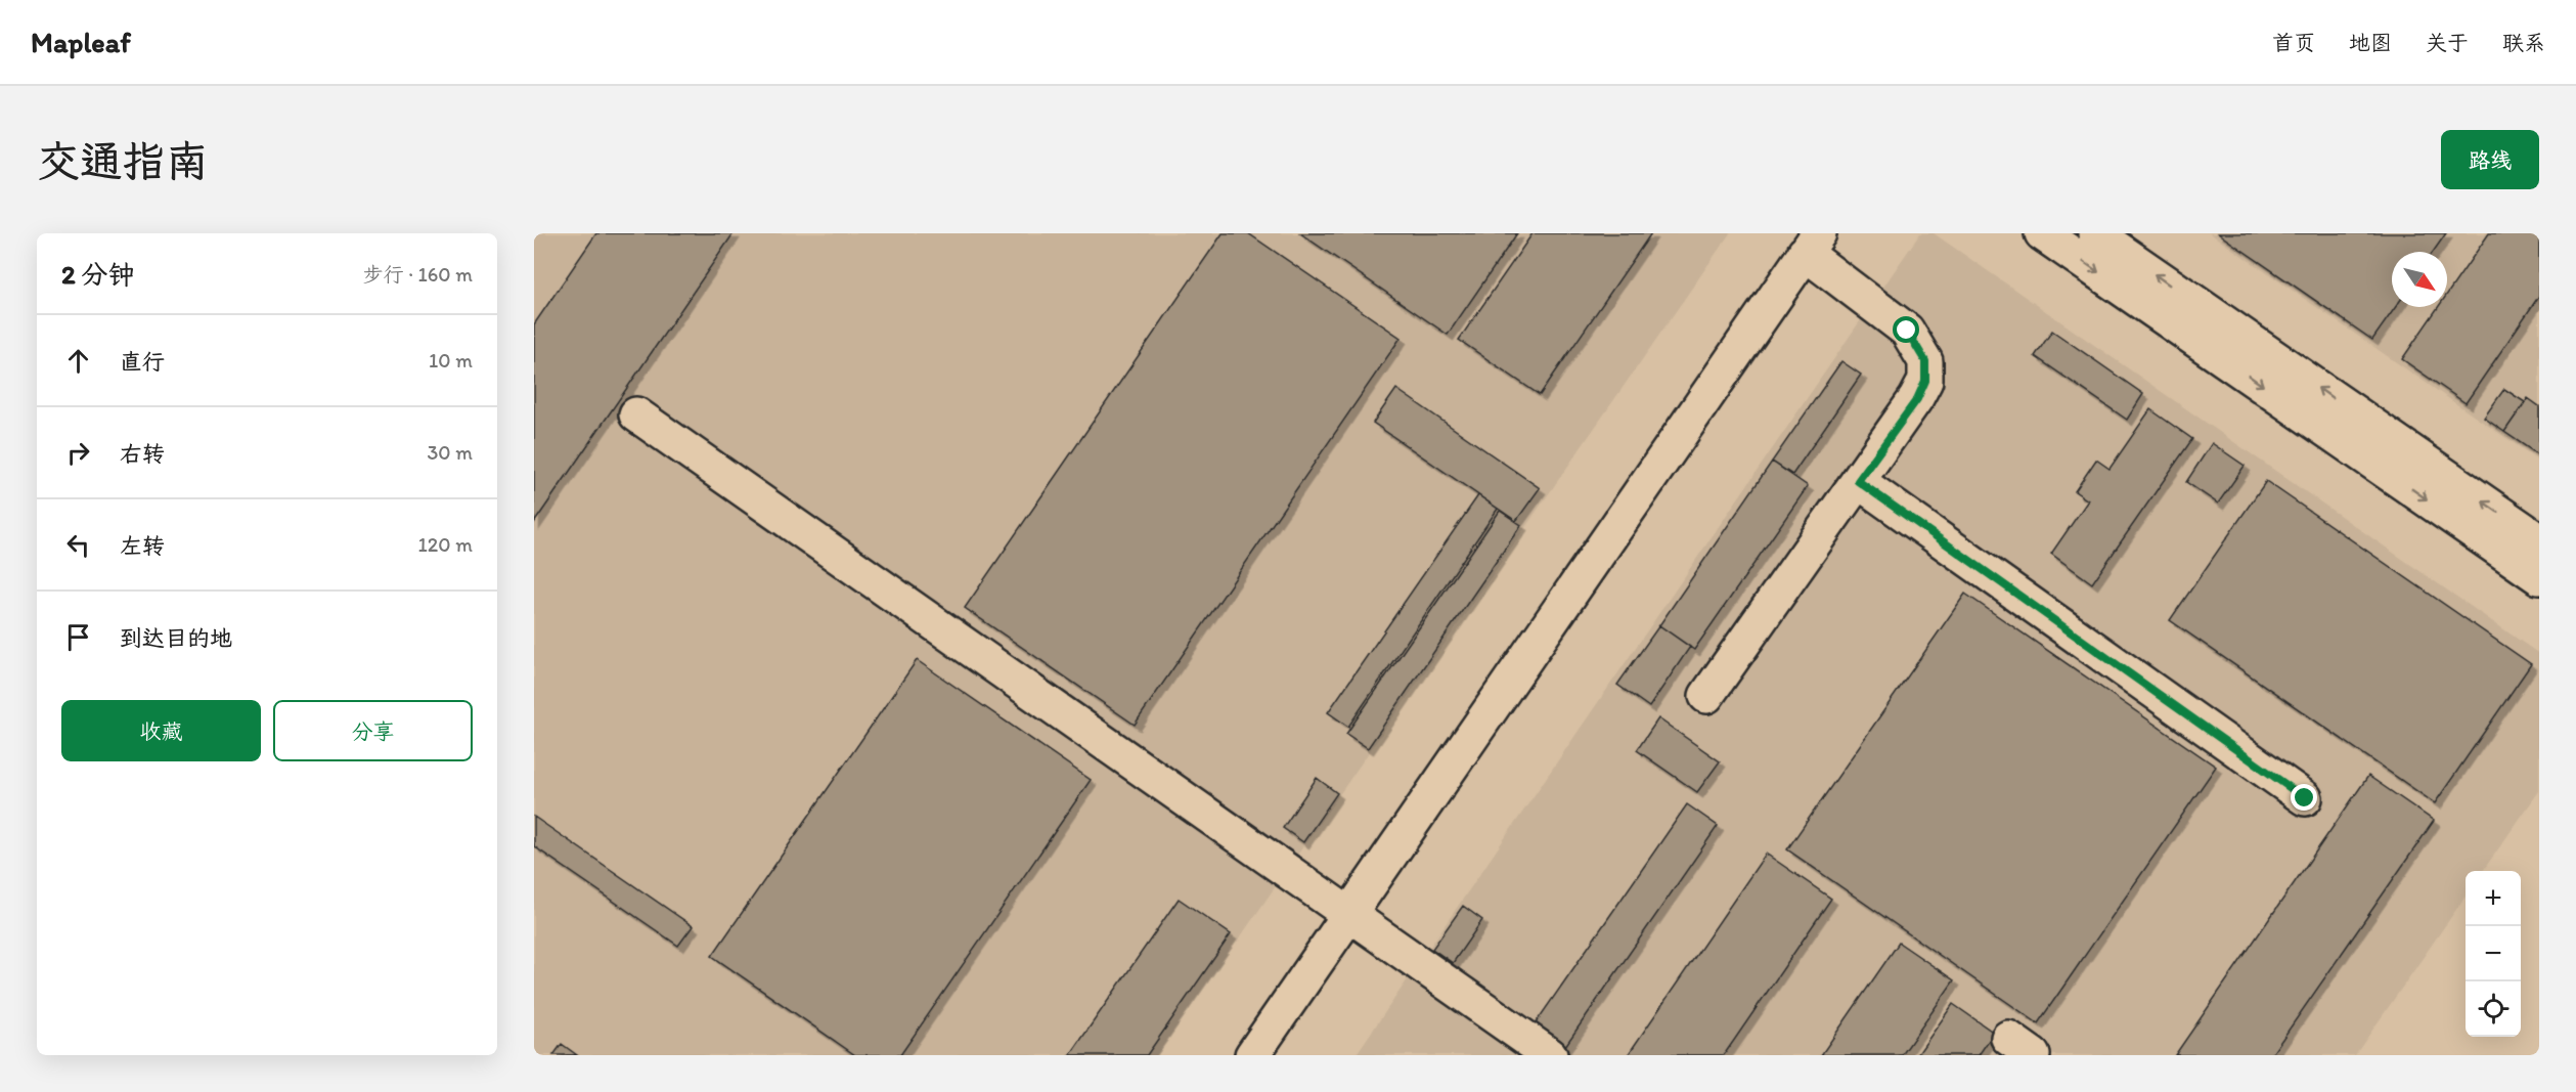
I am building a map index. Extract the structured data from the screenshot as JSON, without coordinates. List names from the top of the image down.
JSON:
{
  "north": "bottom right",
  "page": {
    "header": "Mapleaf",
    "nav": [
      "首页",
      "地图",
      "关于",
      "联系"
    ],
    "buttons": [
      "路线",
      ["收藏", "分享"]
    ],
    "title": "交通指南",
    "heading": ["2 分钟", "步行 · 160 m"],
    "list": [
      ["直行", "10 m"],
      ["右转", "30 m"],
      ["左转", "120 m"],
      "到达目的地"
    ],
    "map_buttons": ["+", "−"]
  }
}
